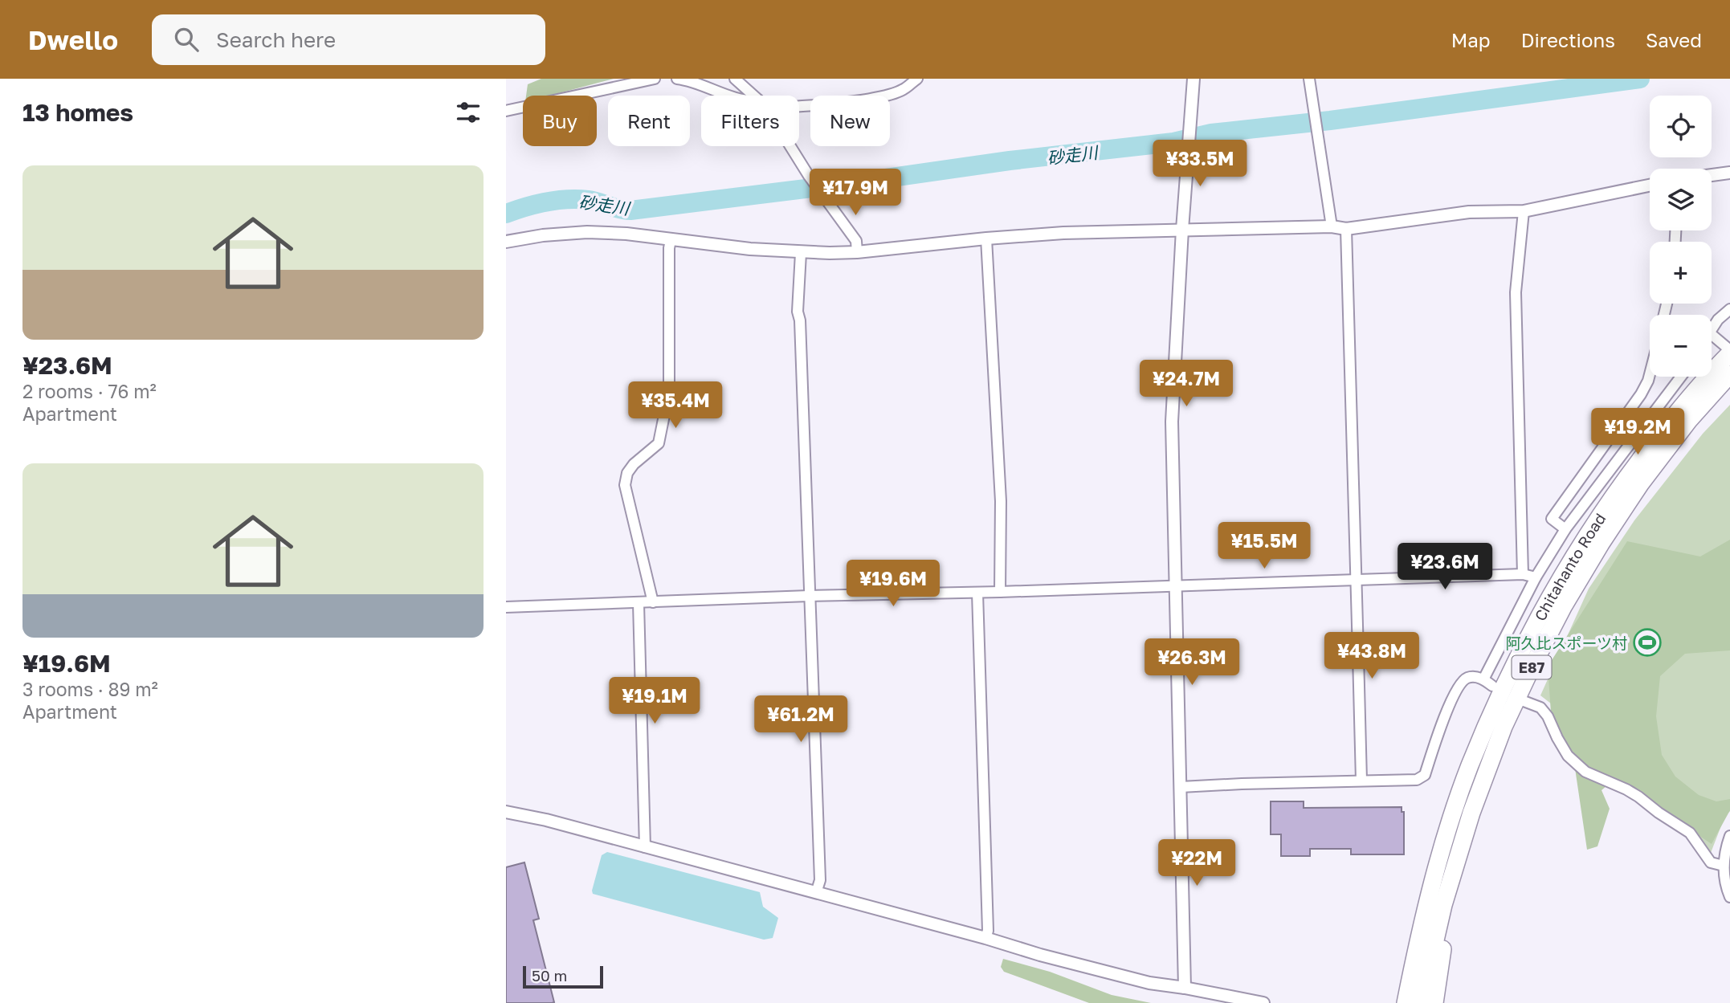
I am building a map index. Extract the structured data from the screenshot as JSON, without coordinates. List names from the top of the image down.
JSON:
{
  "streets": {
    "highway": ["Chitahanto Road", "E87"]
  },
  "water": ["砂走川"],
  "places": {
    "sports": ["阿久比スポーツ村"]
  },
  "scale_bar": "50 m",
  "page": {
    "header": "Dwello",
    "search": "Search here",
    "nav": ["Map", "Directions", "Saved"],
    "heading": "13 homes",
    "map_buttons": ["+", "−"],
    "chip": [
      "Buy",
      "Rent",
      "Filters",
      "New"
    ],
    "price": [
      "¥33.5M",
      "¥17.9M",
      "¥24.7M",
      "¥35.4M",
      "¥19.2M",
      "¥15.5M",
      "¥23.6M",
      "¥19.6M",
      "¥43.8M",
      "¥26.3M",
      "¥19.1M",
      "¥61.2M",
      "¥22M"
    ],
    "list": [
      {
        "name": "¥23.6M",
        "note": "2 rooms · 76 m² · Apartment"
      },
      {
        "name": "¥19.6M",
        "note": "3 rooms · 89 m² · Apartment"
      }
    ],
    "scale": "50 m"
  }
}
